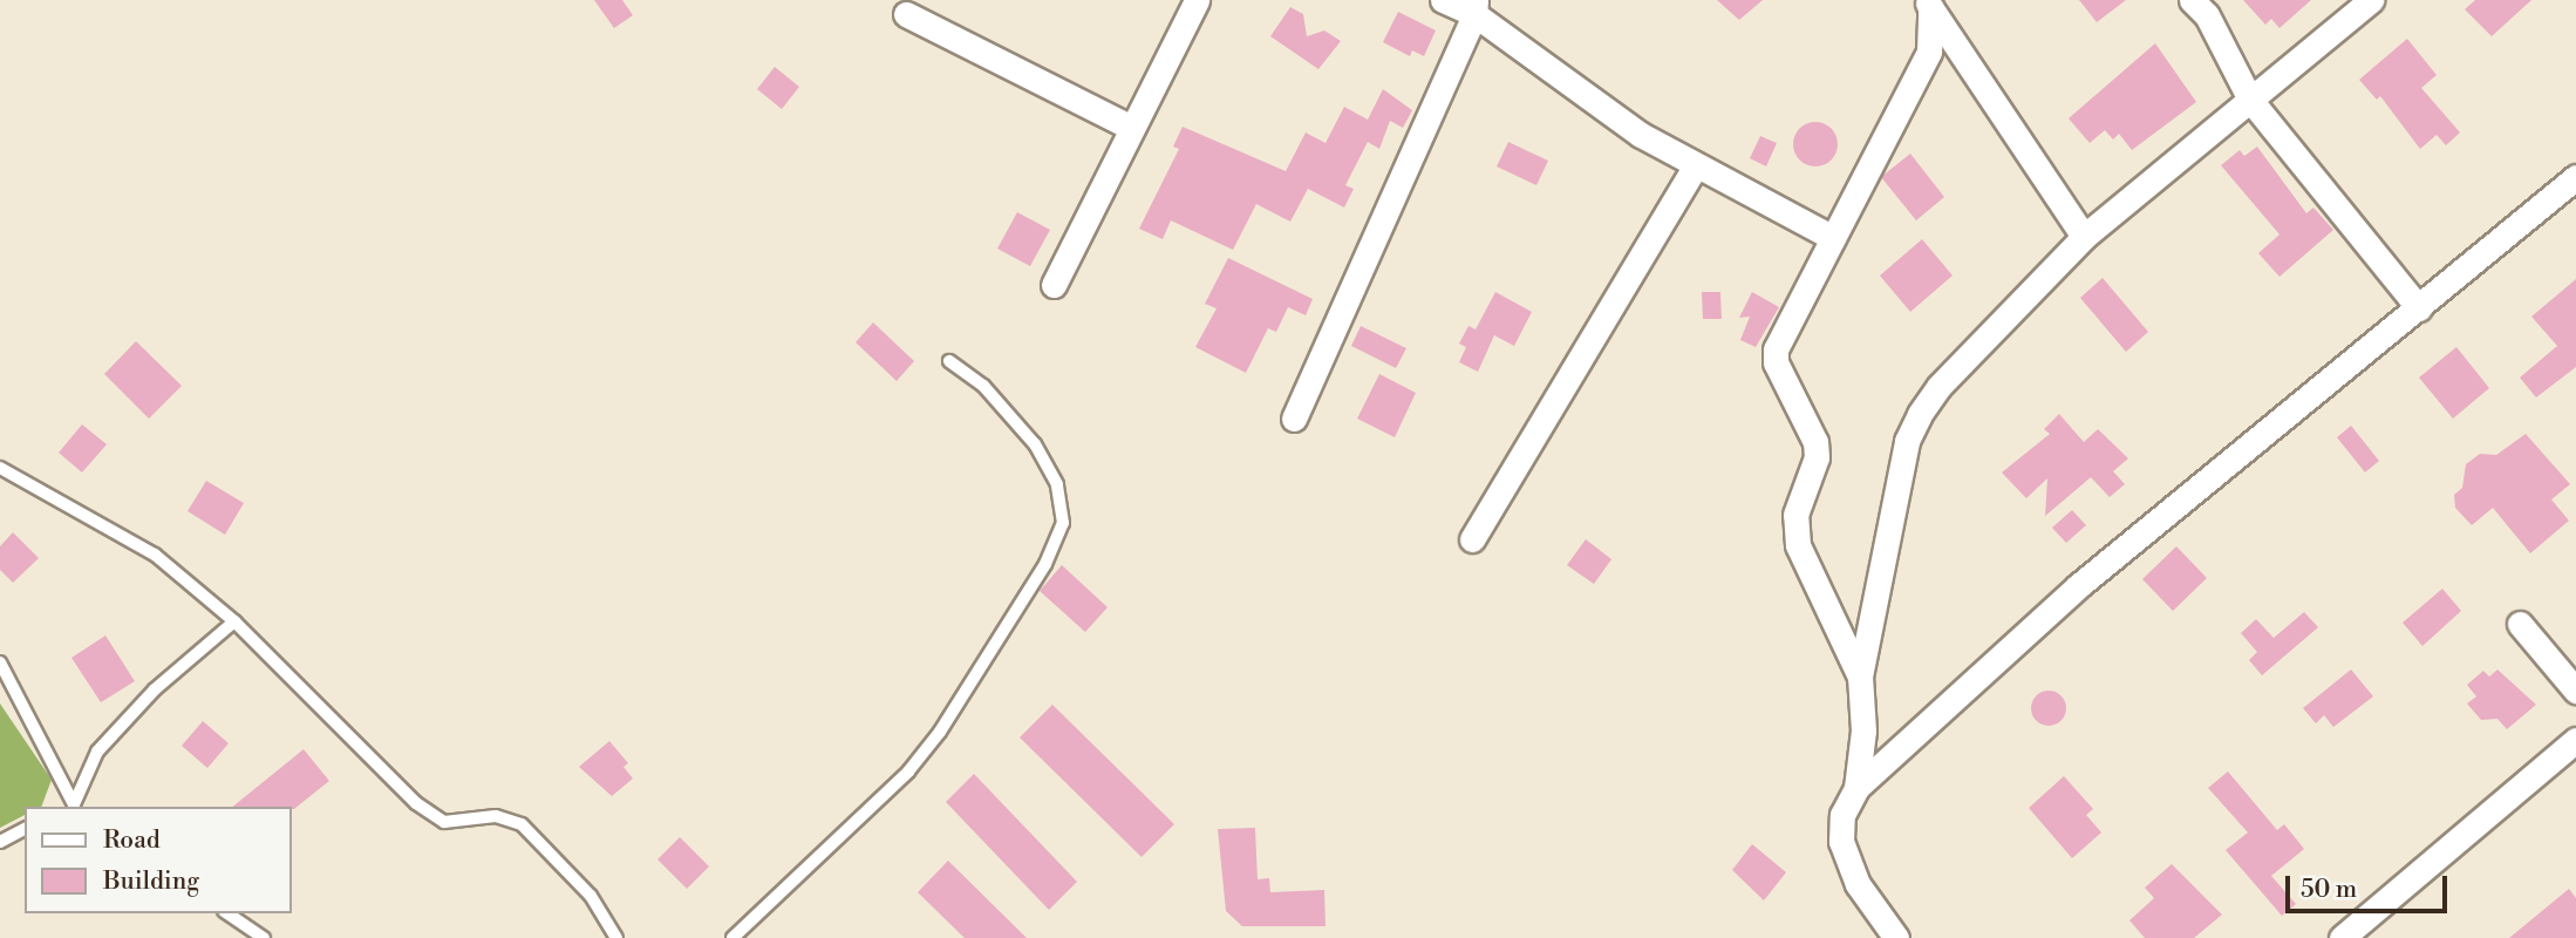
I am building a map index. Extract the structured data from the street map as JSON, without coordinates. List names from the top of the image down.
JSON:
{
  "legend": ["Road", "Building"],
  "scale_bar": "50 m"
}
